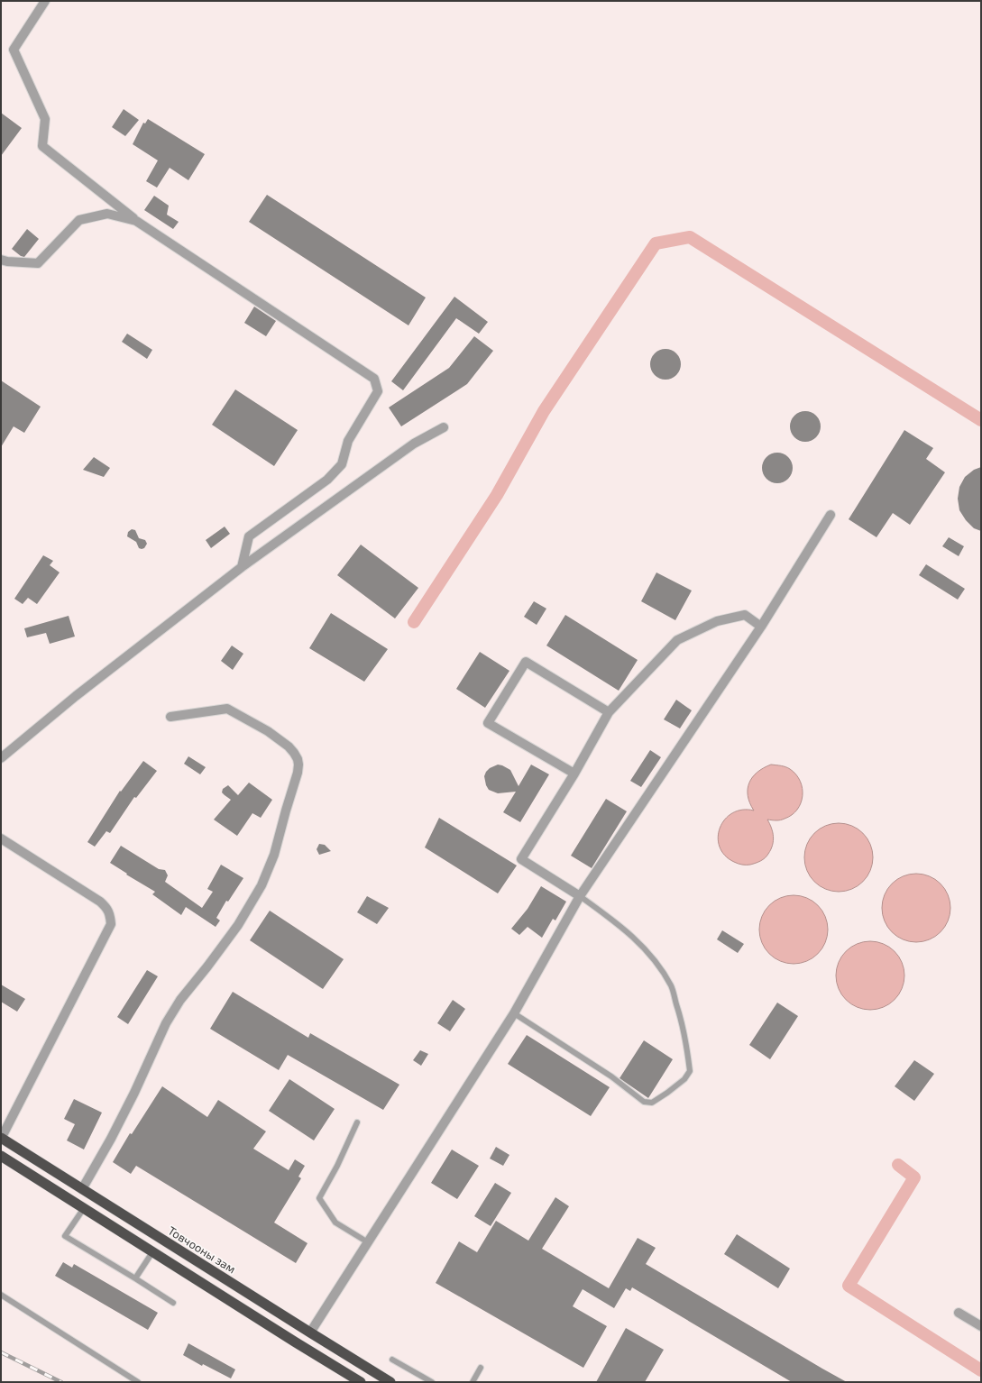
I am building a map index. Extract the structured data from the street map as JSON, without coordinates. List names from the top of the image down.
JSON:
{
  "streets": {
    "highway": ["Товчооны зам"]
  }
}
